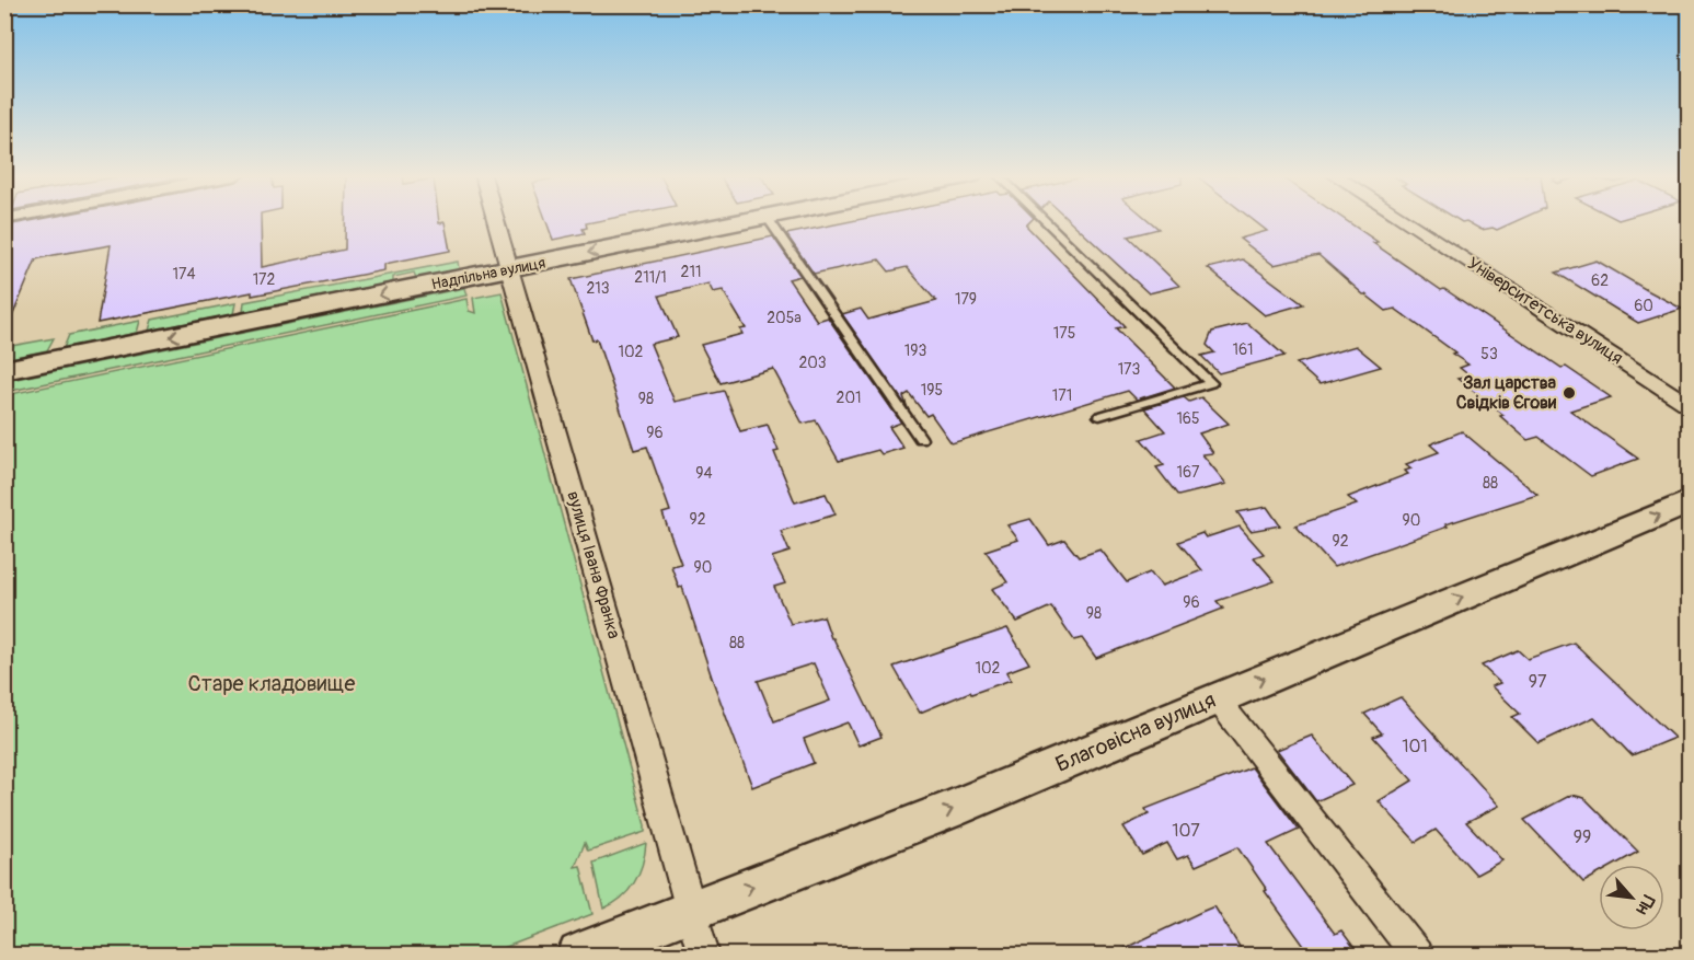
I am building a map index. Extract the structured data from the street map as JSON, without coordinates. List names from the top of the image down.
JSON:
{
  "streets": {
    "main road": ["Надпільна вулиця", "Благовісна вулиця"],
    "street": ["Університетська вулиця", "вулиця Івана Франка"]
  },
  "crossings": [
    ["Надпільна вулиця", "вулиця Івана Франка"],
    ["вулиця Івана Франка", "Благовісна вулиця"]
  ],
  "one_way": ["Надпільна вулиця", "Благовісна вулиця"],
  "parks": ["Старе кладовище"],
  "places": ["Зал царства Свідків Єгови"],
  "house_numbers": [
    "211",
    "174",
    "211/1",
    "172",
    "62",
    "213",
    "179",
    "60",
    "205а",
    "175",
    "161",
    "193",
    "102",
    "53",
    "203",
    "173",
    "195",
    "171",
    "201",
    "98",
    "165",
    "96",
    "167",
    "94",
    "88",
    "92",
    "90",
    "92",
    "90",
    "96",
    "98",
    "88",
    "102",
    "97",
    "101",
    "107",
    "99"
  ],
  "north": "bottom right"
}
